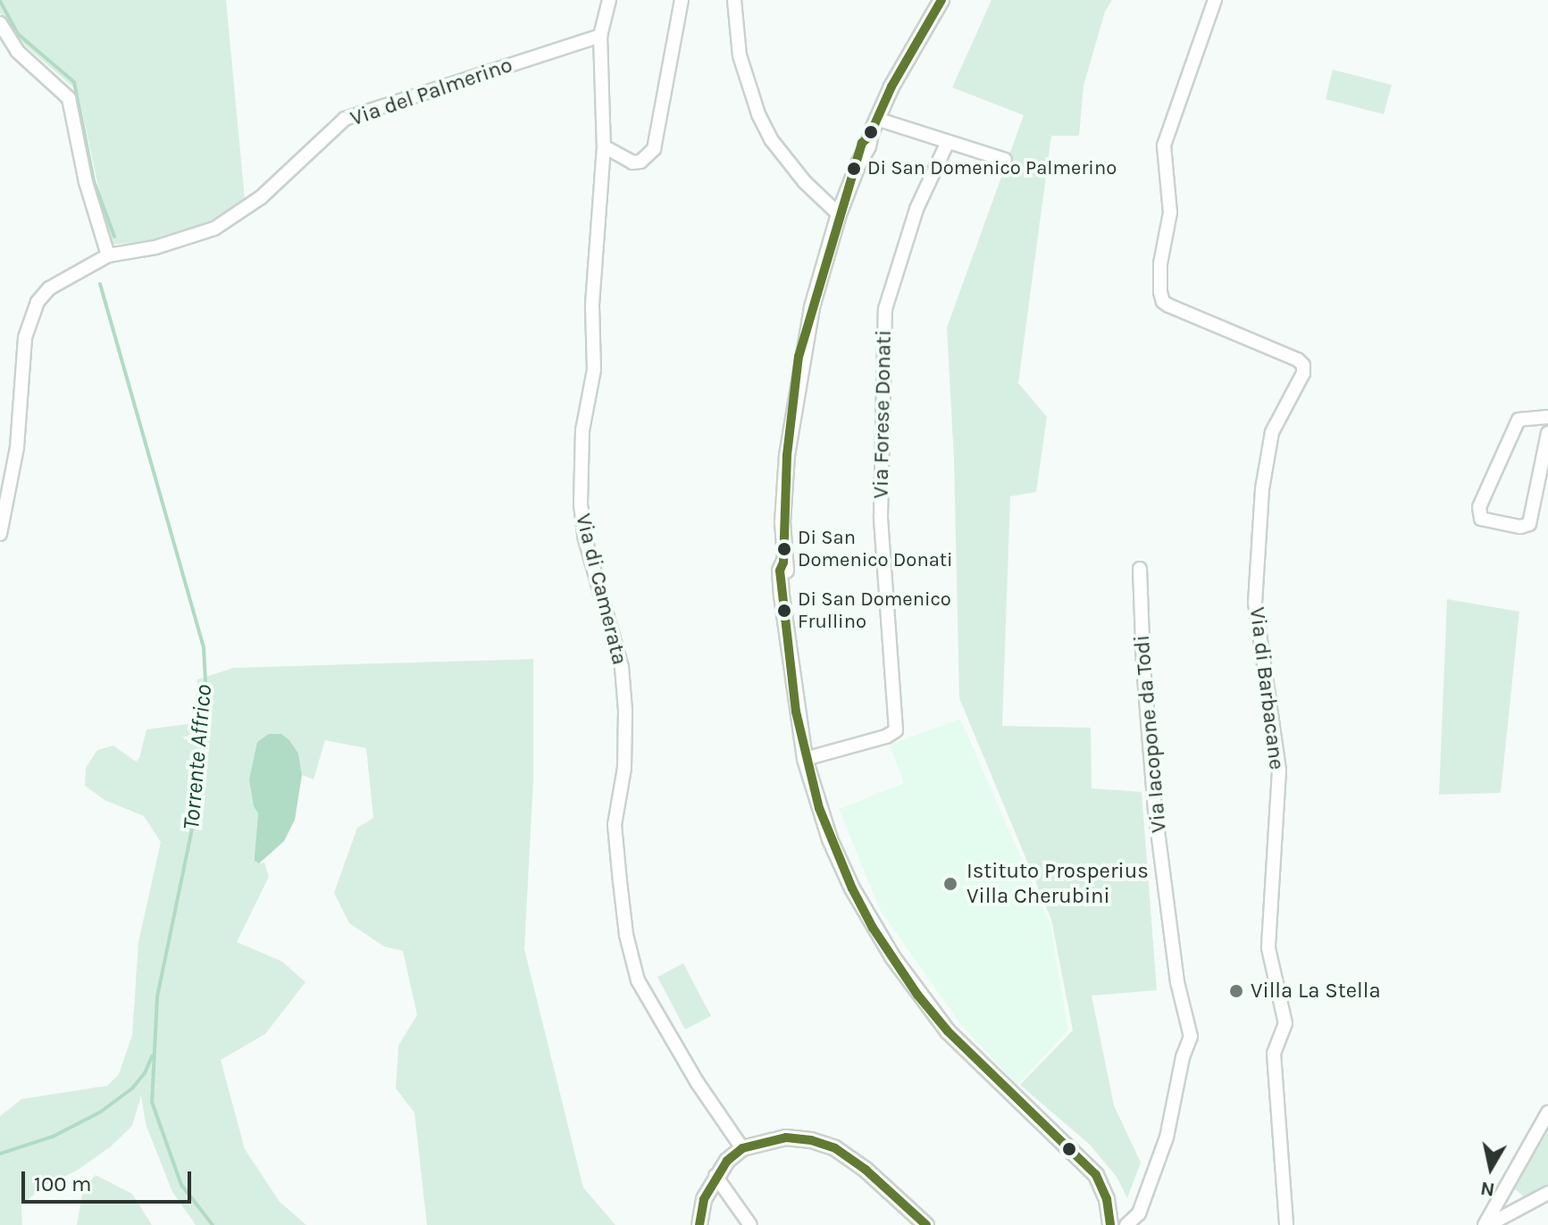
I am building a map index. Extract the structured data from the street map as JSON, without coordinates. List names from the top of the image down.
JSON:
{
  "streets": {
    "street": [
      "Via del Palmerino",
      "Via Forese Donati",
      "Via di Camerata",
      "Via di Barbacane",
      "Via Iacopone da Todi"
    ]
  },
  "crossings": [
    ["Via del Palmerino", "Via di Camerata"]
  ],
  "water": ["Torrente Affrico"],
  "places": [
    "Di San Domenico Palmerino",
    "Di San Domenico Donati",
    "Di San Domenico Frullino",
    "Istituto Prosperius Villa Cherubini",
    "Villa La Stella"
  ],
  "scale_bar": "100 m",
  "north": "bottom"
}
